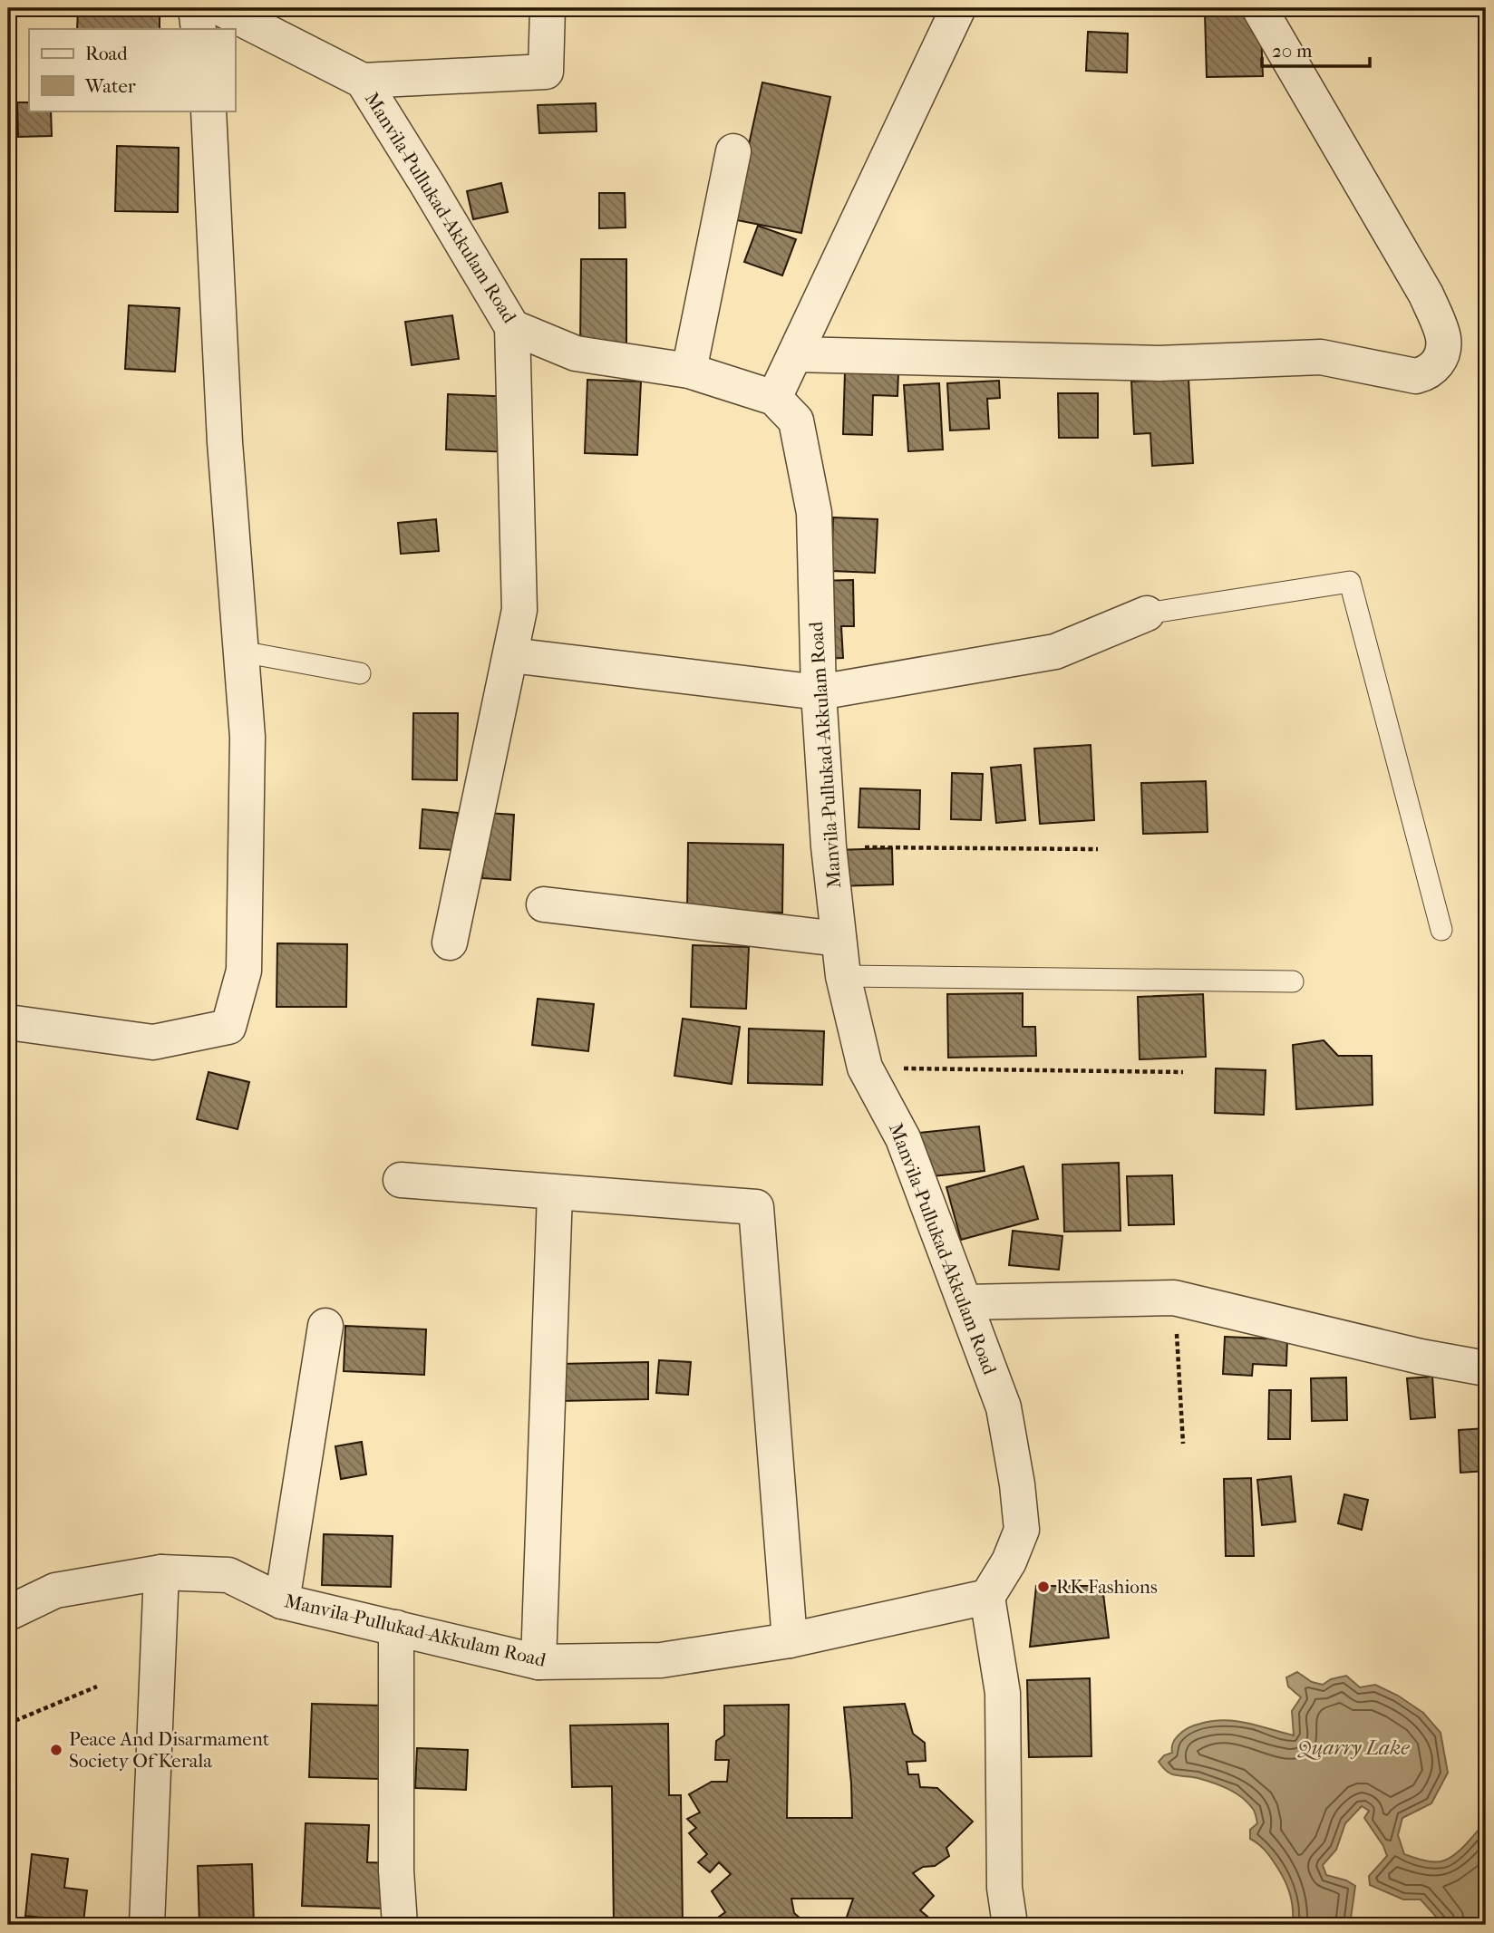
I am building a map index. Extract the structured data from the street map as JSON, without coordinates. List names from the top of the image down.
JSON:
{
  "streets": {
    "street": ["Manvila-Pullukad-Akkulam Road"]
  },
  "water": ["Quarry Lake"],
  "places": ["RK Fashions", "Peace And Disarmament Society Of Kerala"],
  "legend": ["Road", "Water"],
  "scale_bar": "20 m"
}
